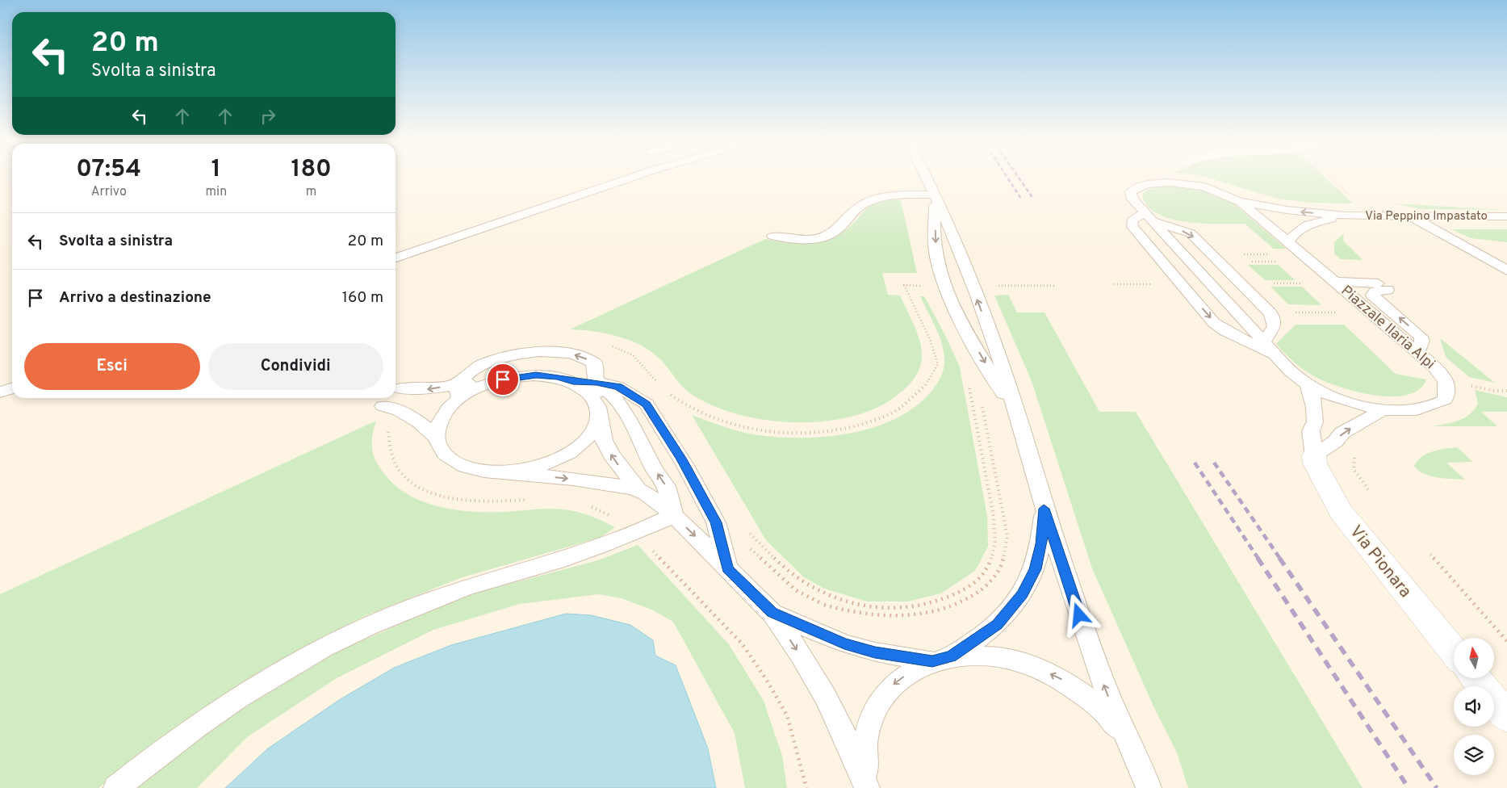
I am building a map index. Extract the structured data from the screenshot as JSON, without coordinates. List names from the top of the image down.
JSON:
{
  "streets": {
    "street": ["Via Pionara"],
    "lane": ["Via Peppino Impastato", "Piazzale Ilaria Alpi"]
  },
  "crossings": [
    ["Via Peppino Impastato", "Piazzale Ilaria Alpi"],
    ["Piazzale Ilaria Alpi", "Via Pionara"]
  ],
  "north": "top",
  "page": {
    "turn": ["20 m", "Svolta a sinistra"],
    "eta": [
      "07:54",
      "Arrivo",
      "1",
      "min",
      "180",
      "m"
    ],
    "list": [
      {
        "name": "Svolta a sinistra",
        "value": "20 m"
      },
      {
        "name": "Arrivo a destinazione",
        "value": "160 m"
      }
    ],
    "buttons": ["Esci", "Condividi"]
  }
}
